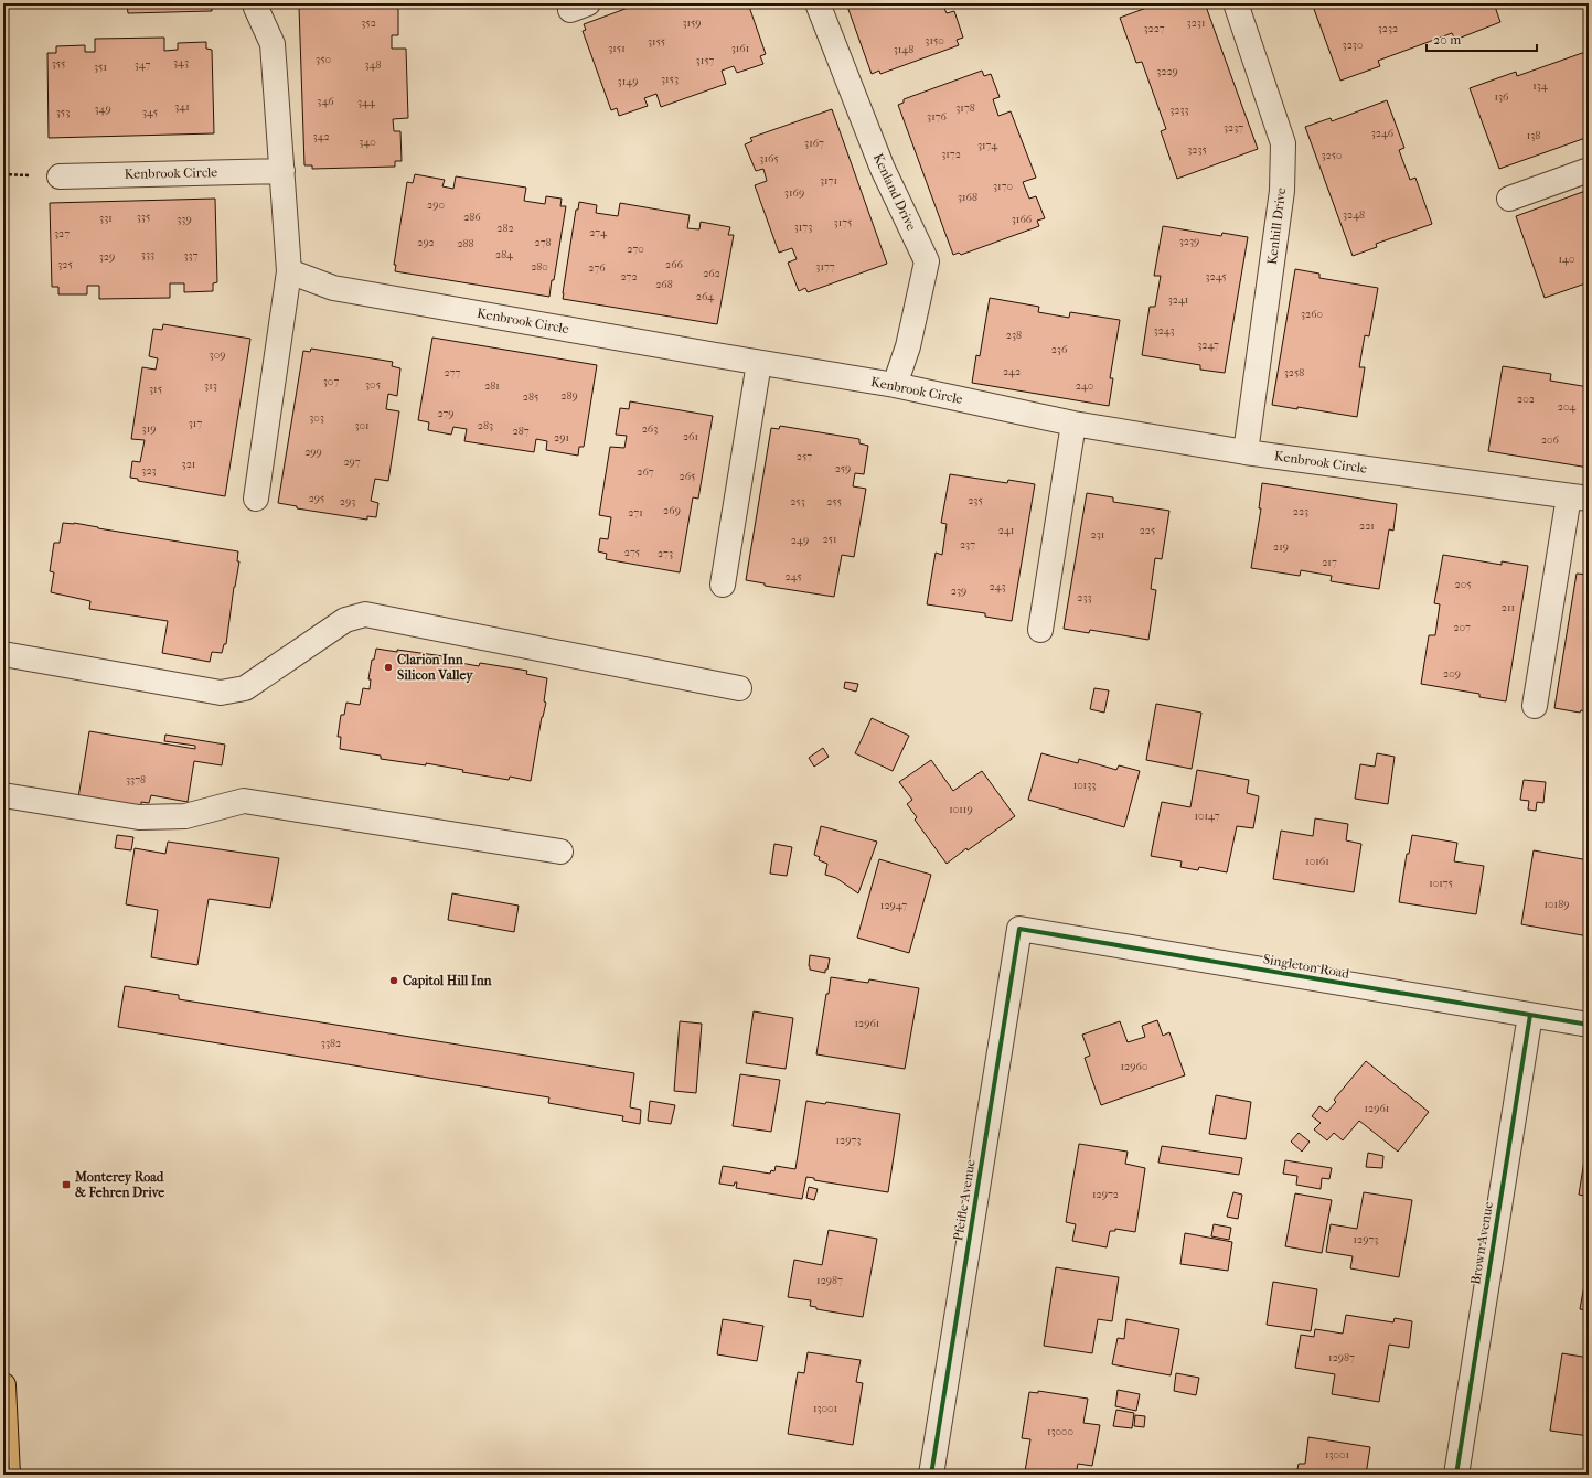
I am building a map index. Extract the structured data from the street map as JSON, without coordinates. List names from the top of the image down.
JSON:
{
  "streets": {
    "street": [
      "Kenbrook Circle",
      "Kenland Drive",
      "Kenhill Drive",
      "Singleton Road",
      "Pfeifle Avenue",
      "Brown Avenue"
    ]
  },
  "crossings": [
    ["Kenbrook Circle", "Kenland Drive"],
    ["Kenbrook Circle", "Kenhill Drive"],
    ["Singleton Road", "Pfeifle Avenue"],
    ["Singleton Road", "Brown Avenue"]
  ],
  "places": {
    "other": ["Clarion Inn Silicon Valley", "Capitol Hill Inn"],
    "transit": ["Monterey Road & Fehren Drive"]
  },
  "house_numbers": [
    "352",
    "3159",
    "3231",
    "3227",
    "3232",
    "3150",
    "3155",
    "3230",
    "3151",
    "3161",
    "3148",
    "350",
    "3157",
    "343",
    "355",
    "347",
    "348",
    "351",
    "3229",
    "3153",
    "3149",
    "134",
    "136",
    "346",
    "344",
    "341",
    "3178",
    "349",
    "3233",
    "353",
    "345",
    "3176",
    "3237",
    "3246",
    "138",
    "342",
    "340",
    "3167",
    "3174",
    "3235",
    "3172",
    "3250",
    "3165",
    "3171",
    "3170",
    "3169",
    "3168",
    "290",
    "3248",
    "335",
    "286",
    "331",
    "339",
    "3166",
    "3175",
    "3173",
    "282",
    "274",
    "327",
    "3239",
    "292",
    "278",
    "288",
    "270",
    "333",
    "284",
    "337",
    "329",
    "140",
    "325",
    "266",
    "280",
    "3177",
    "276",
    "262",
    "272",
    "3245",
    "268",
    "264",
    "3241",
    "3260",
    "3243",
    "238",
    "3247",
    "236",
    "309",
    "242",
    "277",
    "3258",
    "307",
    "305",
    "313",
    "281",
    "240",
    "315",
    "289",
    "285",
    "202",
    "204",
    "279",
    "303",
    "317",
    "301",
    "283",
    "319",
    "263",
    "287",
    "261",
    "291",
    "206",
    "299",
    "257",
    "297",
    "321",
    "259",
    "323",
    "267",
    "265",
    "295",
    "235",
    "293",
    "253",
    "255",
    "269",
    "223",
    "271",
    "221",
    "241",
    "225",
    "231",
    "251",
    "249",
    "237",
    "219",
    "275",
    "273",
    "217",
    "245",
    "205",
    "243",
    "239",
    "233",
    "211",
    "207",
    "209",
    "3378",
    "10133",
    "10119",
    "10147",
    "10161",
    "10175",
    "10189",
    "12947",
    "12961",
    "3382",
    "12960",
    "12961",
    "12973",
    "12972",
    "12973",
    "12987",
    "12987",
    "13001",
    "13000",
    "13001"
  ],
  "scale_bar": "20 m"
}
